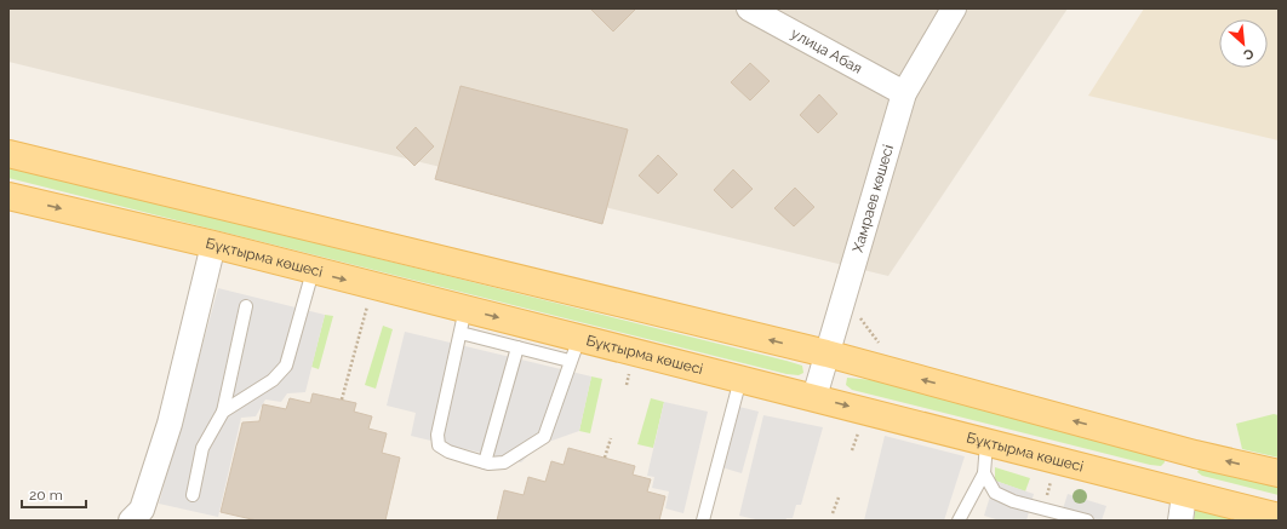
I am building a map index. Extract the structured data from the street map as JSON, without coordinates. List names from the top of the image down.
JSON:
{
  "streets": {
    "main road": ["Бұқтырма көшесі"],
    "street": ["улица Абая", "Хамраев көшесі"]
  },
  "crossings": [
    ["улица Абая", "Хамраев көшесі"],
    ["Хамраев көшесі", "Бұқтырма көшесі"]
  ],
  "scale_bar": "20 m",
  "north": "bottom right"
}
